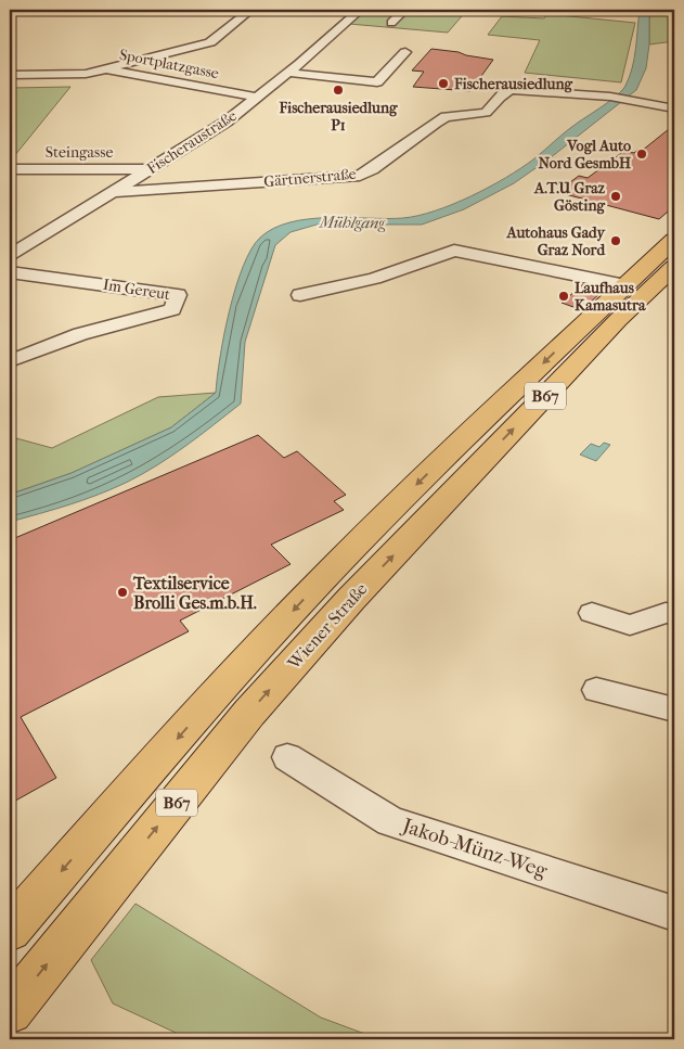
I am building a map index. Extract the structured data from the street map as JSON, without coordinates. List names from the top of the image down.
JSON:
{
  "streets": {
    "main road": ["B67", "Wiener Straße"],
    "street": [
      "Sportplatzgasse",
      "Fischeraustraße",
      "Steingasse",
      "Gärtnerstraße",
      "Im Gereut",
      "Jakob-Münz-Weg"
    ]
  },
  "crossings": [
    ["Sportplatzgasse", "Fischeraustraße"],
    ["Fischeraustraße", "Steingasse"],
    ["Fischeraustraße", "Gärtnerstraße"]
  ],
  "water": ["Mühlgang"],
  "places": [
    "Fischerausiedlung",
    "Fischerausiedlung P1",
    "Vogl Auto Nord GesmbH",
    "A.T.U Graz Gösting",
    "Autohaus Gady Graz Nord",
    "Laufhaus Kamasutra",
    "Textilservice Brolli Ges.m.b.H."
  ]
}
